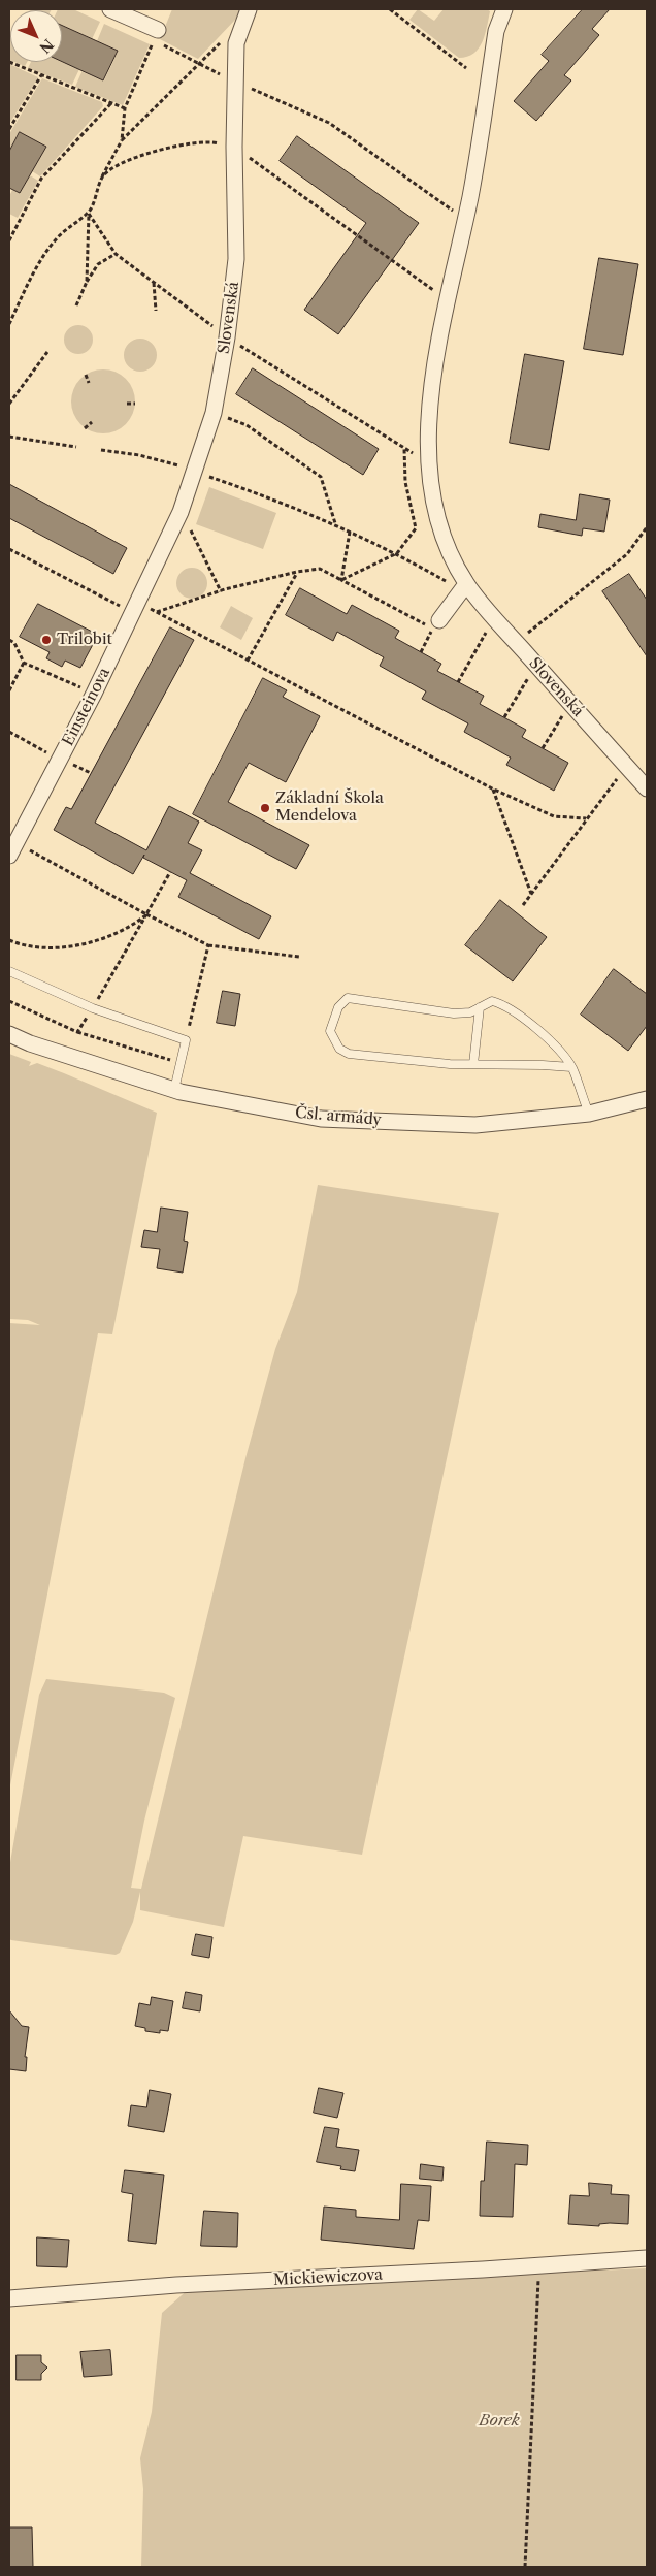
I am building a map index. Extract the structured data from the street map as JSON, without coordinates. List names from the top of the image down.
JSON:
{
  "streets": {
    "street": [
      "Slovenská",
      "Einsteinova",
      "Čsl. armády",
      "Mickiewiczova"
    ]
  },
  "crossings": [
    ["Slovenská", "Einsteinova"]
  ],
  "parks": ["Borek"],
  "places": ["Trilobit", "Základní Škola Mendelova"],
  "north": "bottom right"
}
